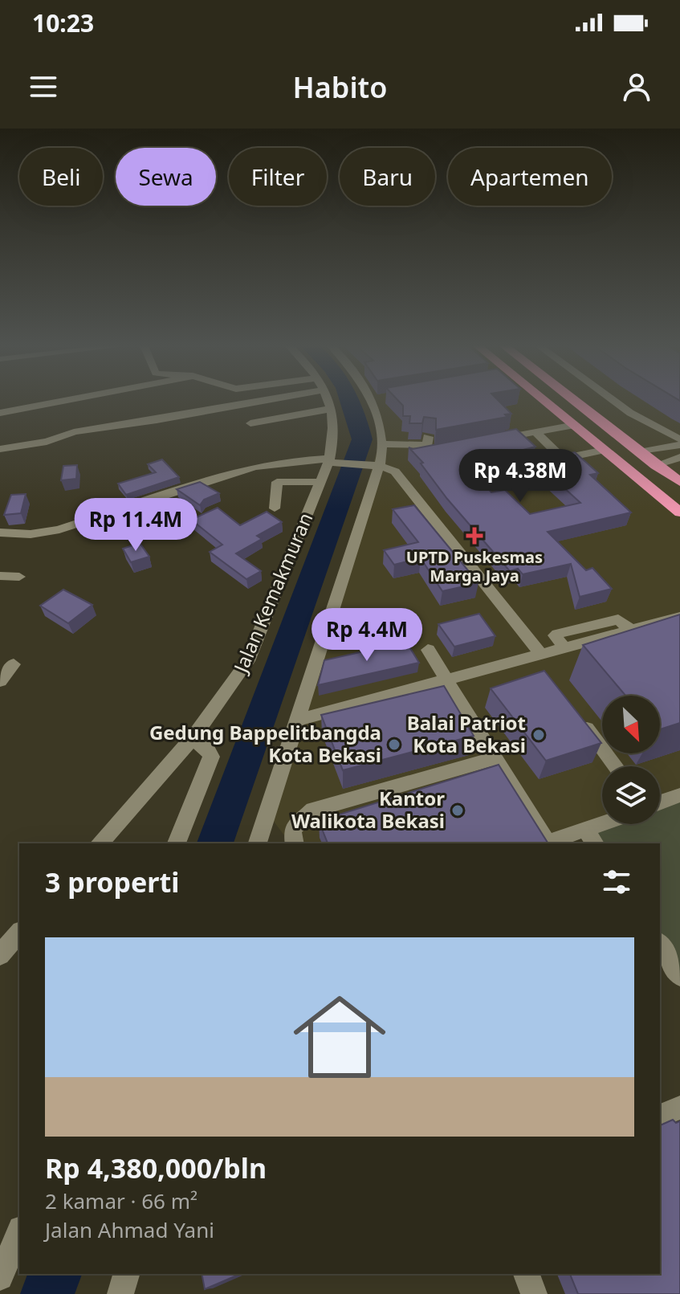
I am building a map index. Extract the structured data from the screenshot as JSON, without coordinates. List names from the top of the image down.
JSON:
{
  "streets": {
    "street": ["Jalan Kemakmuran"]
  },
  "places": {
    "health": ["UPTD Puskesmas Marga Jaya"],
    "other": ["Balai Patriot Kota Bekasi", "Gedung Bappelitbangda Kota Bekasi", "Kantor Walikota Bekasi"]
  },
  "north": "bottom right",
  "page": {
    "status": "10:23",
    "header": "Habito",
    "chip": [
      "Beli",
      "Sewa",
      "Filter",
      "Baru",
      "Apartemen"
    ],
    "price": ["Rp 4.38M", "Rp 11.4M", "Rp 4.4M"],
    "heading": "3 properti",
    "list": [
      {
        "name": "Rp 4,380,000/bln",
        "note": "2 kamar · 66 m² · Jalan Ahmad Yani"
      }
    ]
  }
}
